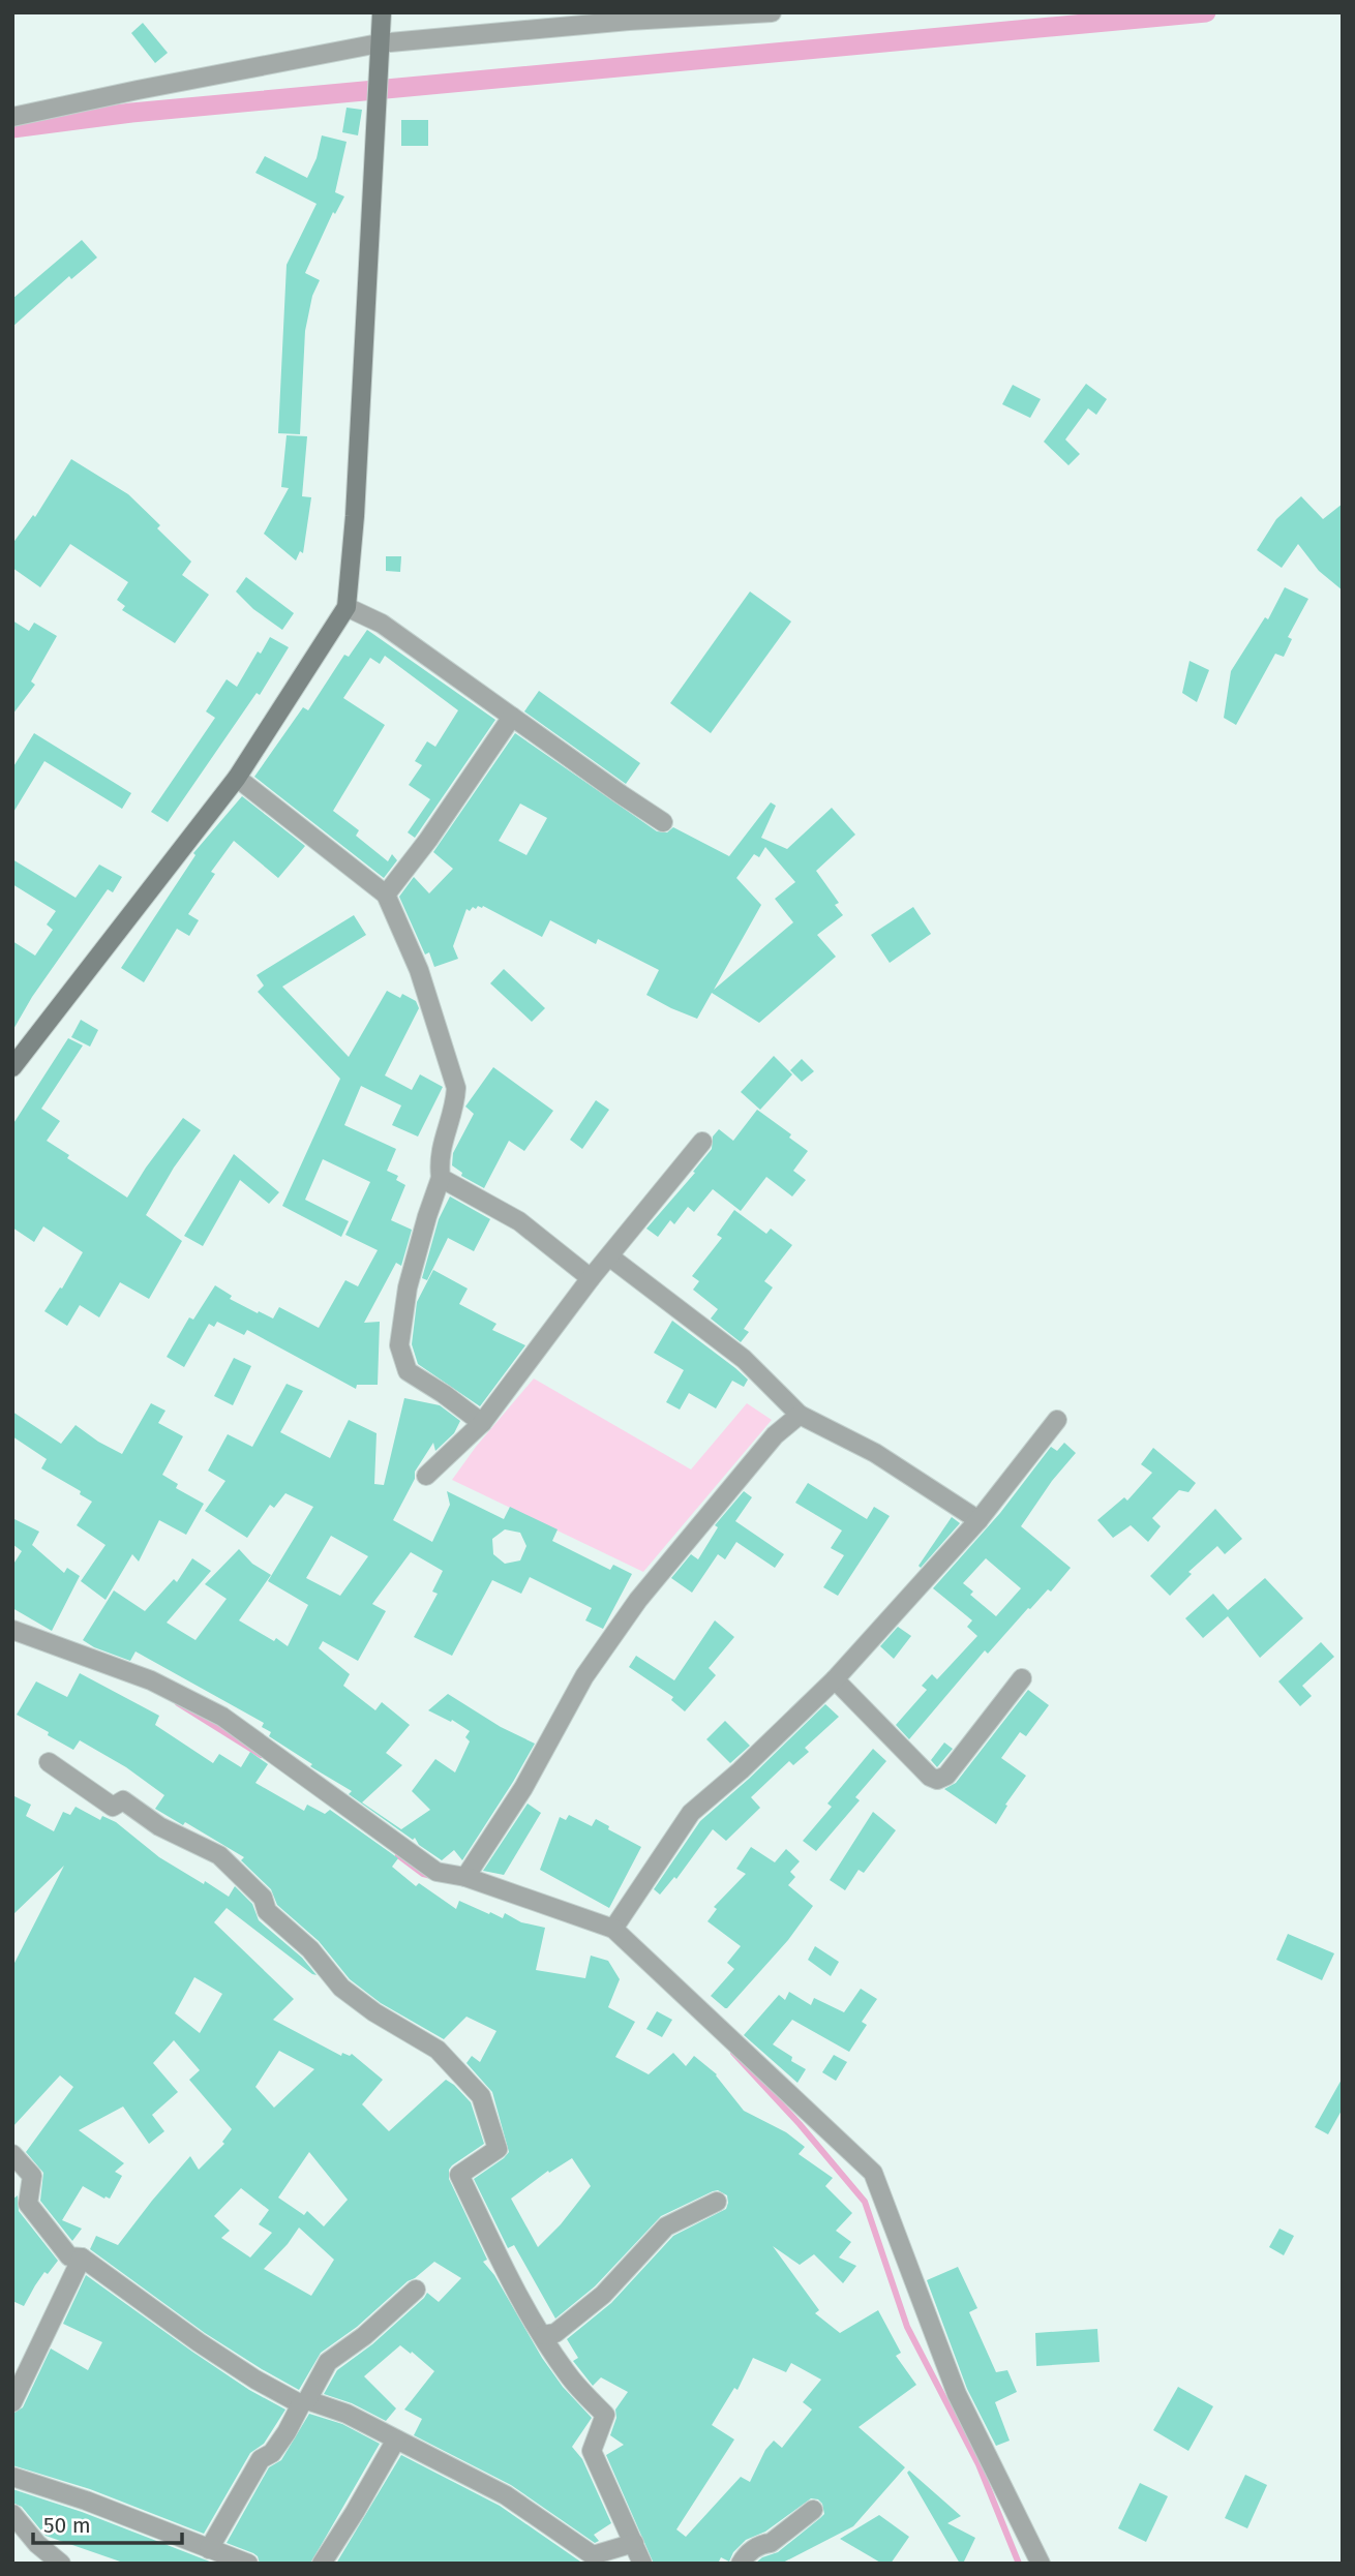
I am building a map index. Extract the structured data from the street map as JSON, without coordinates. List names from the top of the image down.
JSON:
{
  "scale_bar": "50 m"
}
